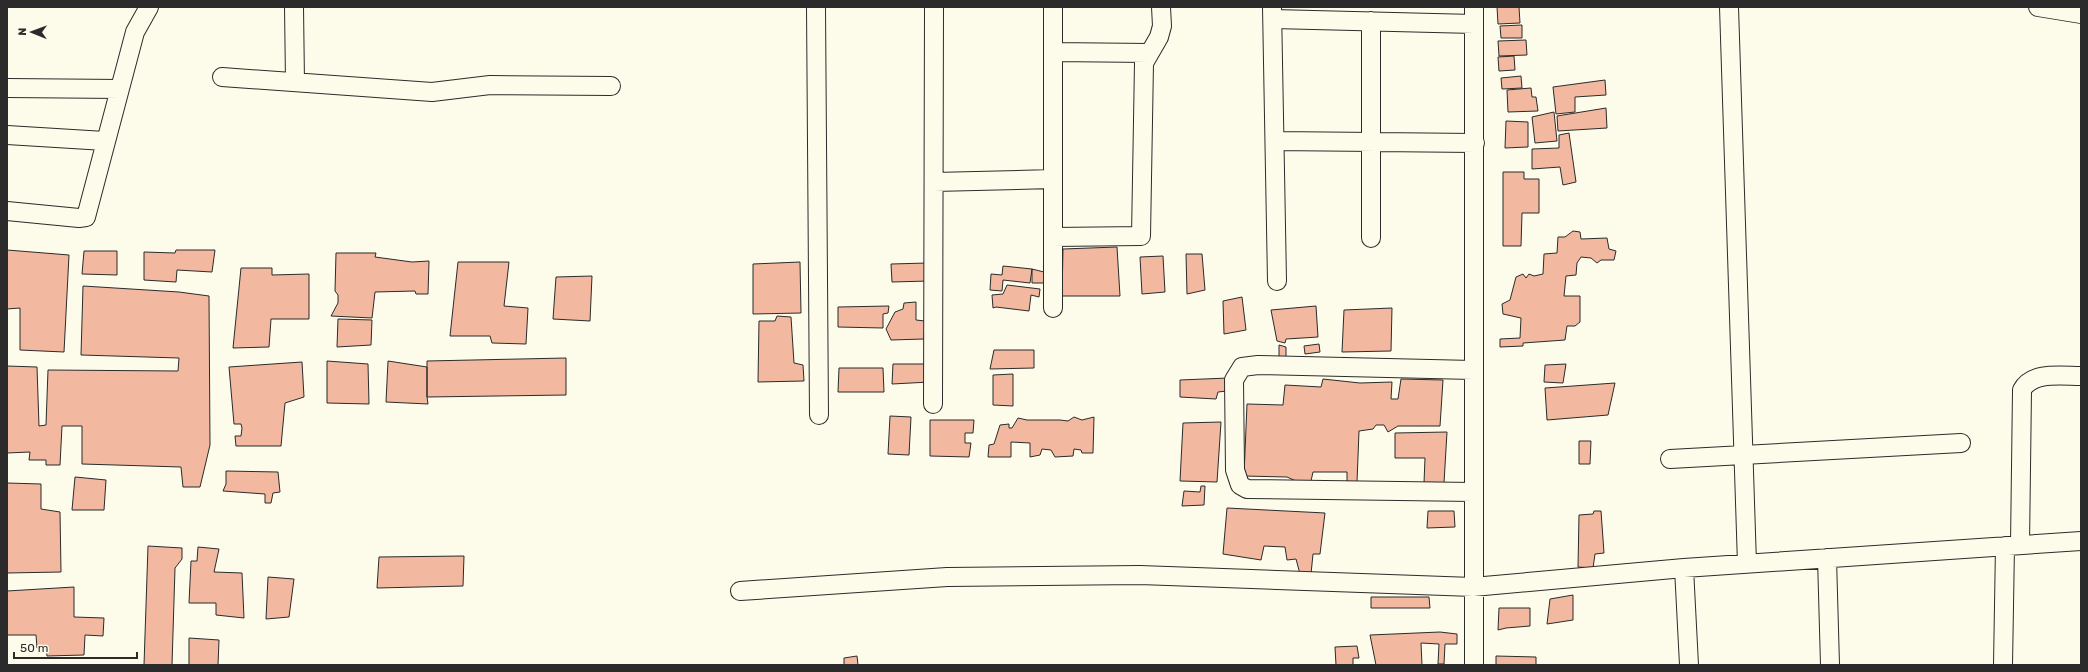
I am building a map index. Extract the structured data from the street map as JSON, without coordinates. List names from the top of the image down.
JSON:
{
  "scale_bar": "50 m",
  "north": "left"
}
